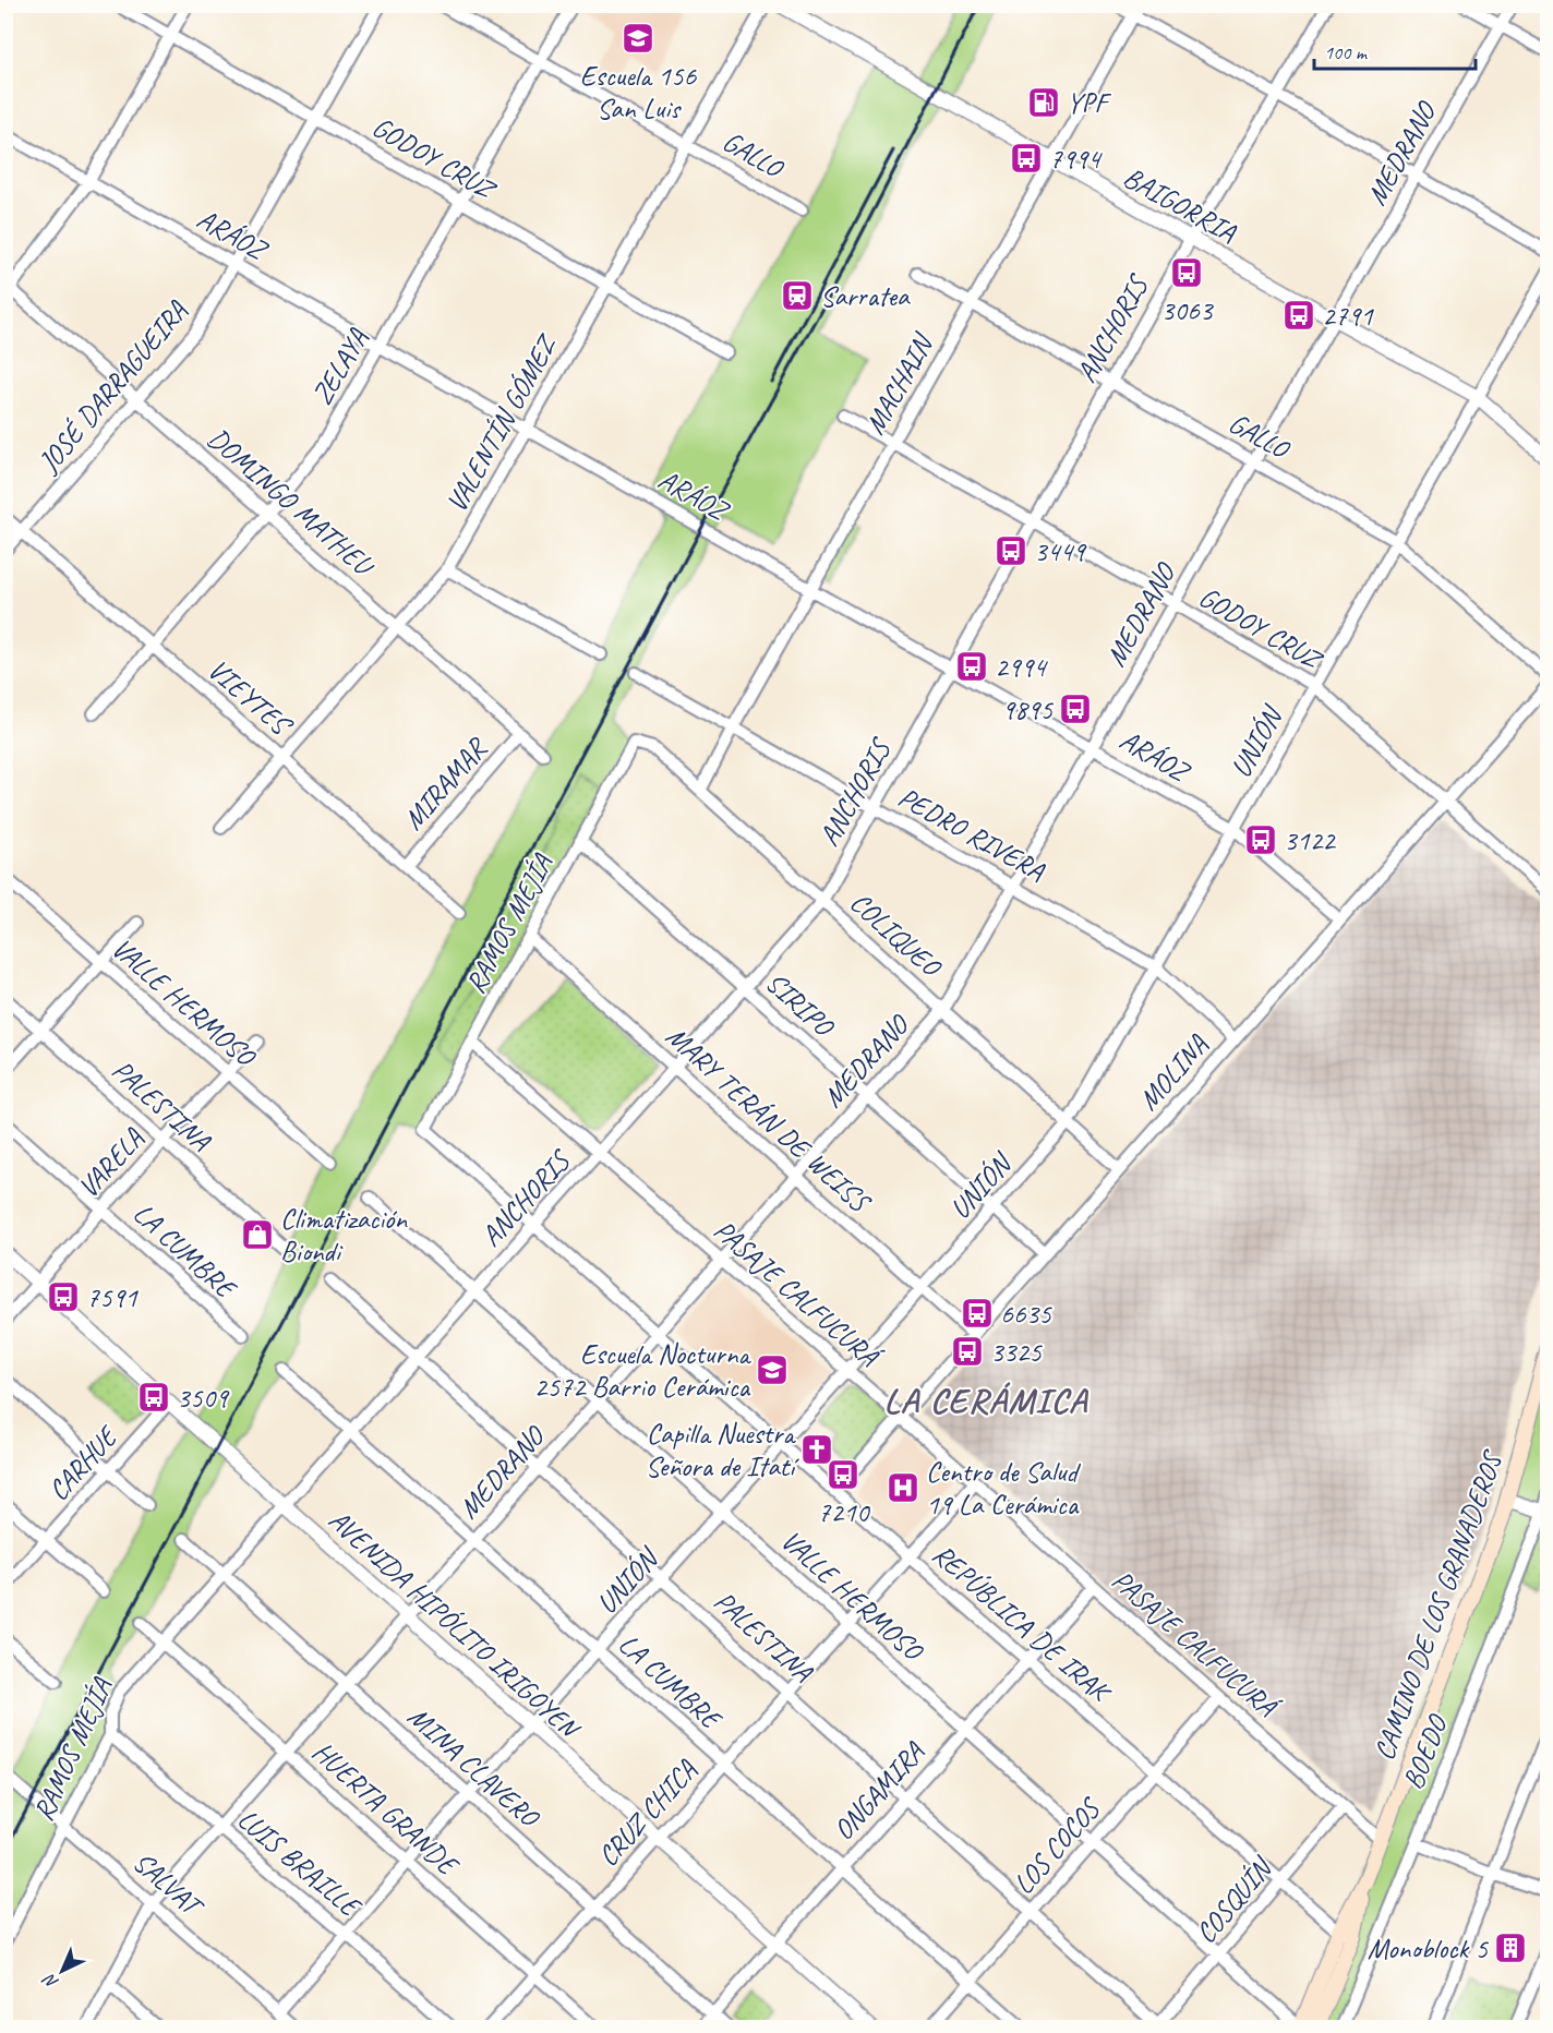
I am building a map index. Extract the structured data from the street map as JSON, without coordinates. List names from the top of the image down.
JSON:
{
  "streets": {
    "main road": ["CAMINO DE LOS GRANADEROS"],
    "street": [
      "GALLO",
      "MEDRANO",
      "GODOY CRUZ",
      "BAIGORRIA",
      "ARÁOZ",
      "ANCHORIS",
      "ZELAYA",
      "MACHAIN",
      "JOSÉ DARRAGUEIRA",
      "VALENTÍN GÓMEZ",
      "DOMINGO MATHEU",
      "VIEYTES",
      "UNIÓN",
      "MIRAMAR",
      "PEDRO RIVERA",
      "RAMOS MEJÍA",
      "COLIQUEO",
      "VALLE HERMOSO",
      "SIRIPO",
      "MOLINA",
      "PALESTINA",
      "MARY TERÁN DE WEISS",
      "VARELA",
      "LA CUMBRE",
      "PASAJE CALFUCURÁ",
      "CARHUE",
      "REPÚBLICA DE IRAK",
      "AVENIDA HIPÓLITO IRIGOYEN",
      "BOEDO",
      "MINA CLAVERO",
      "ONGAMIRA",
      "HUERTA GRANDE",
      "CRUZ CHICA",
      "LOS COCOS",
      "LUIS BRAILLE",
      "SALVAT",
      "COSQUÍN"
    ]
  },
  "crossings": [
    ["GALLO", "MEDRANO"],
    ["GALLO", "ANCHORIS"],
    ["GALLO", "ZELAYA"],
    ["GALLO", "MACHAIN"],
    ["GALLO", "VALENTÍN GÓMEZ"],
    ["GALLO", "UNIÓN"],
    ["MEDRANO", "GODOY CRUZ"],
    ["MEDRANO", "BAIGORRIA"],
    ["MEDRANO", "ARÁOZ"],
    ["MEDRANO", "PEDRO RIVERA"],
    ["MEDRANO", "COLIQUEO"],
    ["MEDRANO", "VALLE HERMOSO"],
    ["MEDRANO", "SIRIPO"],
    ["MEDRANO", "PALESTINA"],
    ["MEDRANO", "MARY TERÁN DE WEISS"],
    ["MEDRANO", "LA CUMBRE"],
    ["MEDRANO", "PASAJE CALFUCURÁ"],
    ["MEDRANO", "REPÚBLICA DE IRAK"],
    ["MEDRANO", "AVENIDA HIPÓLITO IRIGOYEN"],
    ["MEDRANO", "MINA CLAVERO"],
    ["MEDRANO", "HUERTA GRANDE"],
    ["MEDRANO", "LUIS BRAILLE"],
    ["MEDRANO", "SALVAT"],
    ["GODOY CRUZ", "ANCHORIS"],
    ["GODOY CRUZ", "ZELAYA"],
    ["GODOY CRUZ", "MACHAIN"],
    ["GODOY CRUZ", "JOSÉ DARRAGUEIRA"],
    ["GODOY CRUZ", "VALENTÍN GÓMEZ"],
    ["GODOY CRUZ", "UNIÓN"],
    ["GODOY CRUZ", "MOLINA"],
    ["BAIGORRIA", "ANCHORIS"],
    ["BAIGORRIA", "MACHAIN"],
    ["BAIGORRIA", "UNIÓN"],
    ["ARÁOZ", "ANCHORIS"],
    ["ARÁOZ", "ZELAYA"],
    ["ARÁOZ", "MACHAIN"],
    ["ARÁOZ", "JOSÉ DARRAGUEIRA"],
    ["ARÁOZ", "VALENTÍN GÓMEZ"],
    ["ARÁOZ", "UNIÓN"],
    ["ARÁOZ", "MOLINA"],
    ["ANCHORIS", "PEDRO RIVERA"],
    ["ANCHORIS", "RAMOS MEJÍA"],
    ["ANCHORIS", "COLIQUEO"],
    ["ANCHORIS", "VALLE HERMOSO"],
    ["ANCHORIS", "SIRIPO"],
    ["ANCHORIS", "PALESTINA"],
    ["ANCHORIS", "MARY TERÁN DE WEISS"],
    ["ANCHORIS", "LA CUMBRE"],
    ["ANCHORIS", "PASAJE CALFUCURÁ"],
    ["ANCHORIS", "REPÚBLICA DE IRAK"],
    ["ANCHORIS", "AVENIDA HIPÓLITO IRIGOYEN"],
    ["ZELAYA", "DOMINGO MATHEU"],
    ["ZELAYA", "VIEYTES"],
    ["MACHAIN", "PEDRO RIVERA"],
    ["MACHAIN", "COLIQUEO"],
    ["JOSÉ DARRAGUEIRA", "DOMINGO MATHEU"],
    ["JOSÉ DARRAGUEIRA", "VIEYTES"],
    ["VALENTÍN GÓMEZ", "DOMINGO MATHEU"],
    ["VALENTÍN GÓMEZ", "VIEYTES"],
    ["DOMINGO MATHEU", "MIRAMAR"],
    ["VIEYTES", "MIRAMAR"],
    ["UNIÓN", "PEDRO RIVERA"],
    ["UNIÓN", "COLIQUEO"],
    ["UNIÓN", "VALLE HERMOSO"],
    ["UNIÓN", "SIRIPO"],
    ["UNIÓN", "PALESTINA"],
    ["UNIÓN", "MARY TERÁN DE WEISS"],
    ["UNIÓN", "LA CUMBRE"],
    ["UNIÓN", "PASAJE CALFUCURÁ"],
    ["UNIÓN", "REPÚBLICA DE IRAK"],
    ["UNIÓN", "AVENIDA HIPÓLITO IRIGOYEN"],
    ["UNIÓN", "MINA CLAVERO"],
    ["UNIÓN", "HUERTA GRANDE"],
    ["UNIÓN", "LUIS BRAILLE"],
    ["UNIÓN", "SALVAT"],
    ["PEDRO RIVERA", "MOLINA"],
    ["RAMOS MEJÍA", "COLIQUEO"],
    ["RAMOS MEJÍA", "SIRIPO"],
    ["RAMOS MEJÍA", "MARY TERÁN DE WEISS"],
    ["RAMOS MEJÍA", "PASAJE CALFUCURÁ"],
    ["RAMOS MEJÍA", "REPÚBLICA DE IRAK"],
    ["RAMOS MEJÍA", "AVENIDA HIPÓLITO IRIGOYEN"],
    ["RAMOS MEJÍA", "MINA CLAVERO"],
    ["RAMOS MEJÍA", "HUERTA GRANDE"],
    ["RAMOS MEJÍA", "LUIS BRAILLE"],
    ["RAMOS MEJÍA", "SALVAT"],
    ["COLIQUEO", "MOLINA"],
    ["VALLE HERMOSO", "VARELA"],
    ["VALLE HERMOSO", "CAMINO DE LOS GRANADEROS"],
    ["VALLE HERMOSO", "ONGAMIRA"],
    ["VALLE HERMOSO", "CRUZ CHICA"],
    ["VALLE HERMOSO", "LOS COCOS"],
    ["VALLE HERMOSO", "COSQUÍN"],
    ["SIRIPO", "MOLINA"],
    ["MOLINA", "MARY TERÁN DE WEISS"],
    ["MOLINA", "PASAJE CALFUCURÁ"],
    ["MOLINA", "REPÚBLICA DE IRAK"],
    ["PALESTINA", "VARELA"],
    ["PALESTINA", "ONGAMIRA"],
    ["PALESTINA", "CRUZ CHICA"],
    ["PALESTINA", "LOS COCOS"],
    ["PALESTINA", "COSQUÍN"],
    ["VARELA", "LA CUMBRE"],
    ["VARELA", "AVENIDA HIPÓLITO IRIGOYEN"],
    ["LA CUMBRE", "ONGAMIRA"],
    ["LA CUMBRE", "CRUZ CHICA"],
    ["LA CUMBRE", "LOS COCOS"],
    ["PASAJE CALFUCURÁ", "CAMINO DE LOS GRANADEROS"],
    ["PASAJE CALFUCURÁ", "ONGAMIRA"],
    ["PASAJE CALFUCURÁ", "CRUZ CHICA"],
    ["PASAJE CALFUCURÁ", "LOS COCOS"],
    ["PASAJE CALFUCURÁ", "COSQUÍN"],
    ["CARHUE", "AVENIDA HIPÓLITO IRIGOYEN"],
    ["CAMINO DE LOS GRANADEROS", "REPÚBLICA DE IRAK"],
    ["REPÚBLICA DE IRAK", "ONGAMIRA"],
    ["REPÚBLICA DE IRAK", "CRUZ CHICA"],
    ["REPÚBLICA DE IRAK", "LOS COCOS"],
    ["REPÚBLICA DE IRAK", "COSQUÍN"],
    ["AVENIDA HIPÓLITO IRIGOYEN", "ONGAMIRA"],
    ["AVENIDA HIPÓLITO IRIGOYEN", "CRUZ CHICA"],
    ["MINA CLAVERO", "ONGAMIRA"],
    ["MINA CLAVERO", "CRUZ CHICA"],
    ["HUERTA GRANDE", "CRUZ CHICA"]
  ],
  "districts": ["LA CERÁMICA"],
  "places": {
    "school or university": ["Escuela 156 San Luis", "Escuela Nocturna 2572 Barrio Cerámica"],
    "fuel station": ["YPF"],
    "bus stop": [
      "7994",
      "3063",
      "2791",
      "3449",
      "2994",
      "9895",
      "3122",
      "7591",
      "6635",
      "3325",
      "3509",
      "7210"
    ],
    "station": ["Sarratea"],
    "shop": ["Climatización Biondi"],
    "church": ["Capilla Nuestra Señora de Itatí"],
    "hospital": ["Centro de Salud 19 La Cerámica"],
    "building": ["Monoblock 5"]
  },
  "scale_bar": "100 m",
  "north": "bottom left"
}
